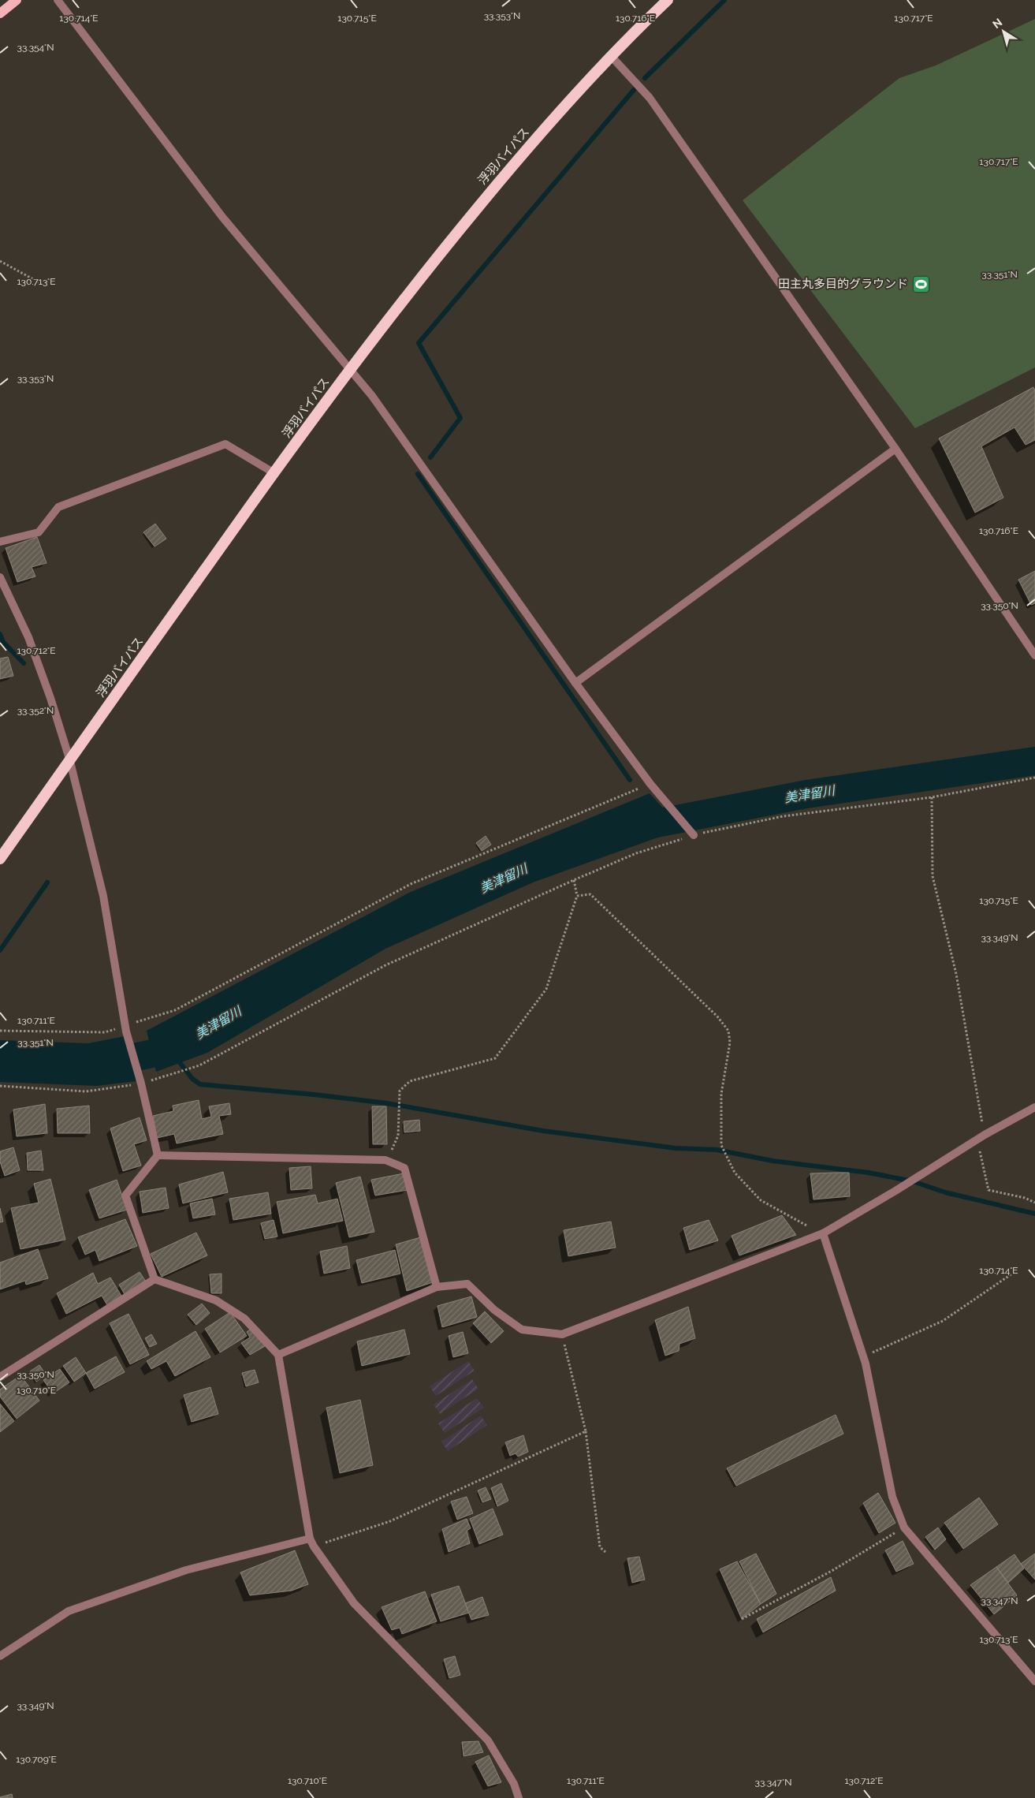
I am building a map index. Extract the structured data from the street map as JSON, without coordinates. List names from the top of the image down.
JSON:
{
  "streets": {
    "highway": ["浮羽バイパス"]
  },
  "water": ["美津留川"],
  "places": {
    "sports": ["田主丸多目的グラウンド"]
  },
  "north": "top left",
  "coordinates": [
    "33.353°N",
    "130.714°E",
    "130.715°E",
    "130.716°E",
    "130.717°E",
    "33.354°N",
    "33.351°N",
    "130.713°E",
    "33.350°N",
    "130.712°E",
    "33.352°N",
    "33.349°N",
    "130.711°E",
    "130.710°E",
    "33.347°N",
    "130.709°E"
  ]
}
